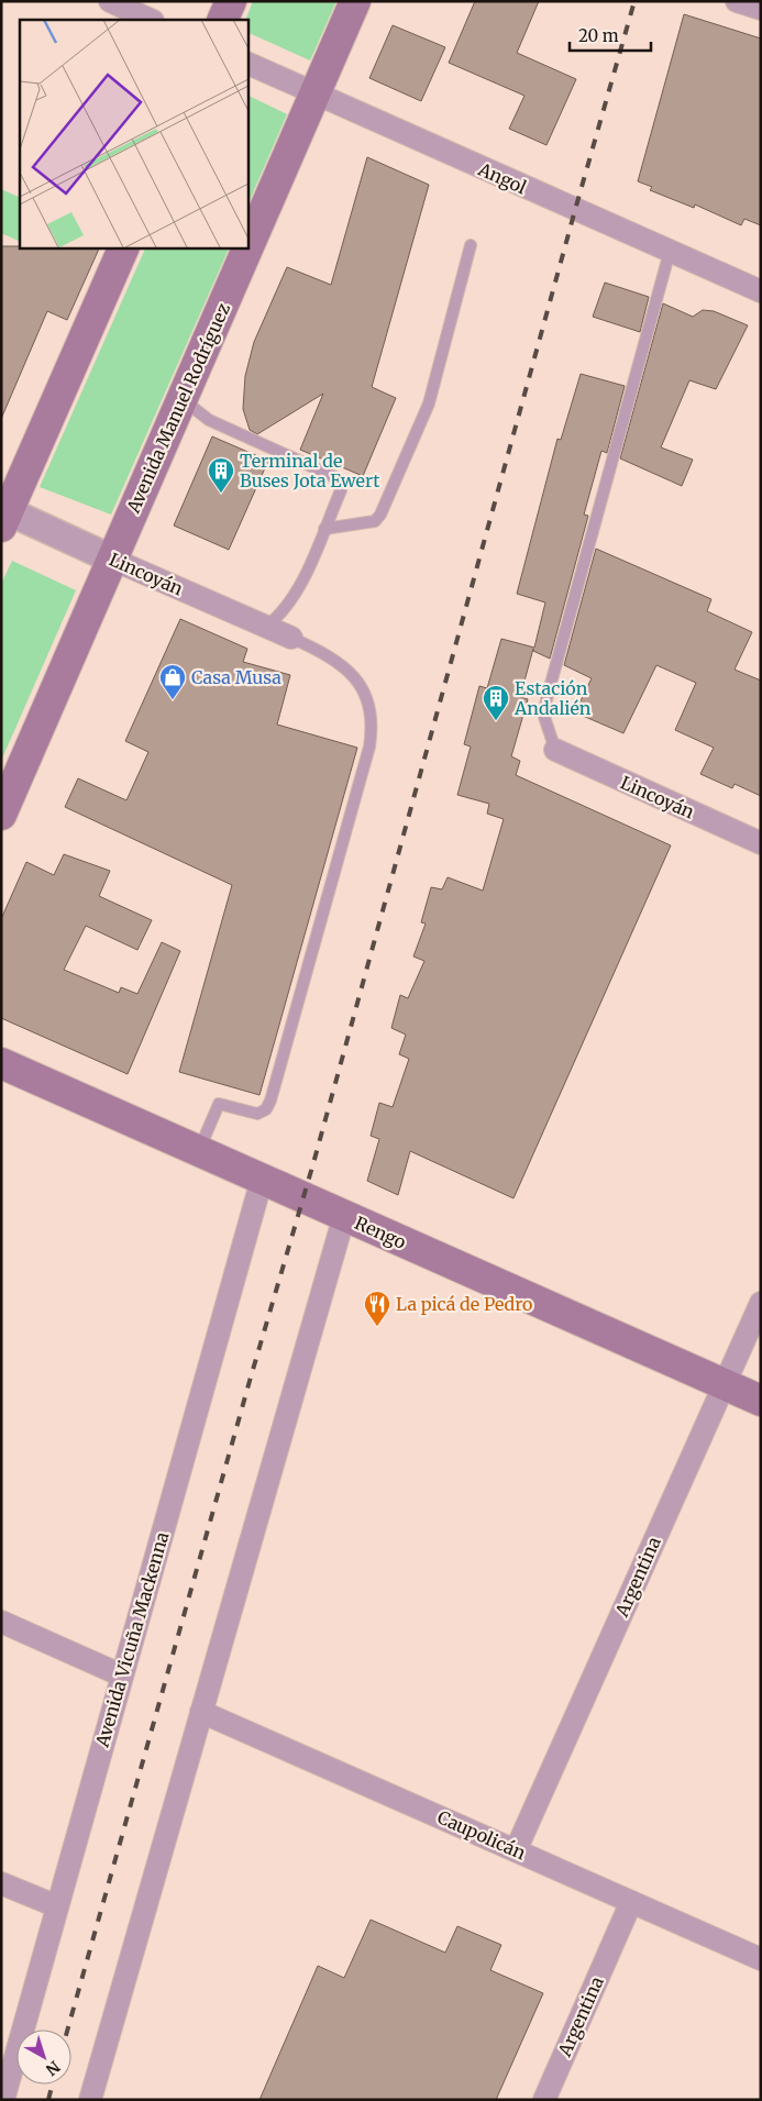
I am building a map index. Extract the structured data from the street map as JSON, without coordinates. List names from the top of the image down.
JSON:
{
  "streets": {
    "main road": ["Avenida Manuel Rodríguez", "Rengo"],
    "street": [
      "Angol",
      "Lincoyán",
      "Argentina",
      "Avenida Vicuña Mackenna",
      "Caupolicán"
    ]
  },
  "crossings": [
    ["Angol", "Avenida Manuel Rodríguez"],
    ["Avenida Manuel Rodríguez", "Lincoyán"],
    ["Rengo", "Argentina"],
    ["Rengo", "Avenida Vicuña Mackenna"],
    ["Argentina", "Caupolicán"]
  ],
  "places": {
    "building": ["Terminal de Buses Jota Ewert", "Estación Andalién"],
    "shop": ["Casa Musa"],
    "restaurant": ["La picá de Pedro"]
  },
  "scale_bar": "20 m",
  "north": "bottom right"
}
